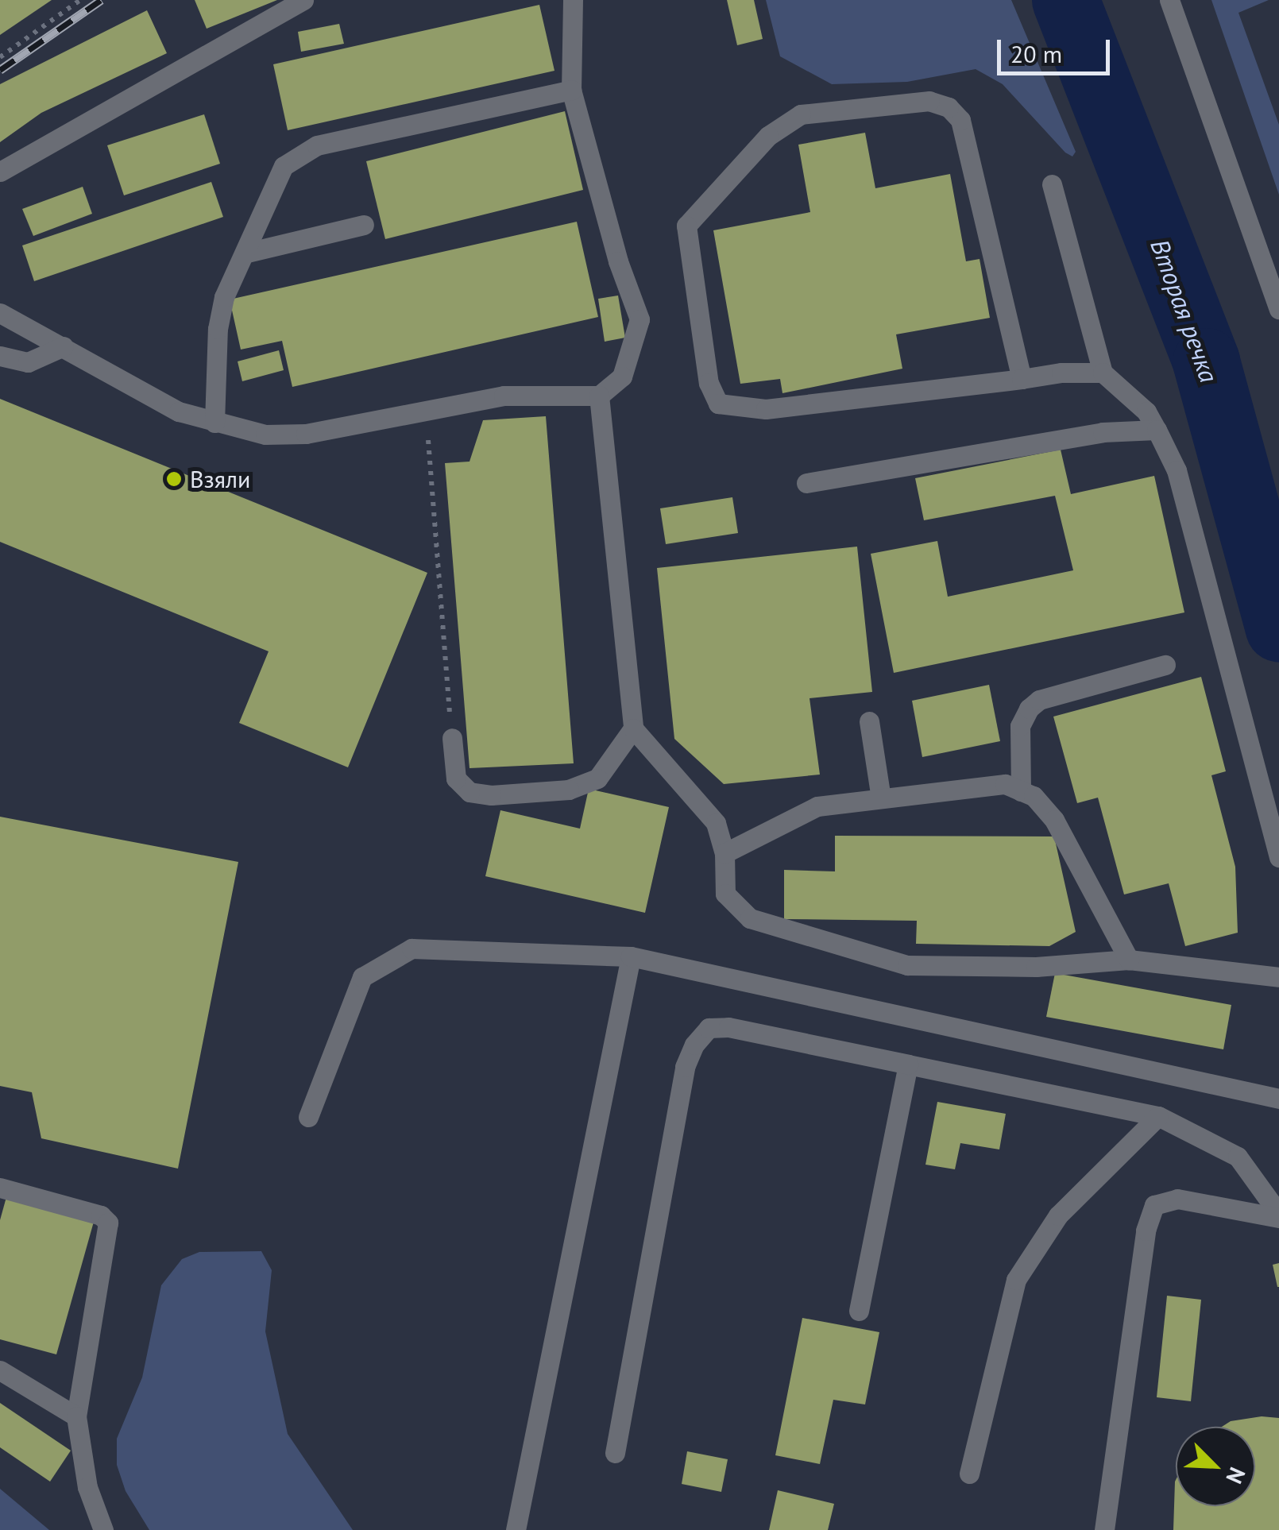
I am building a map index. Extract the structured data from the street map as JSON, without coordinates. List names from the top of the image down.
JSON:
{
  "water": ["Вторая речка"],
  "places": ["Взяли"],
  "scale_bar": "20 m",
  "north": "bottom right"
}
